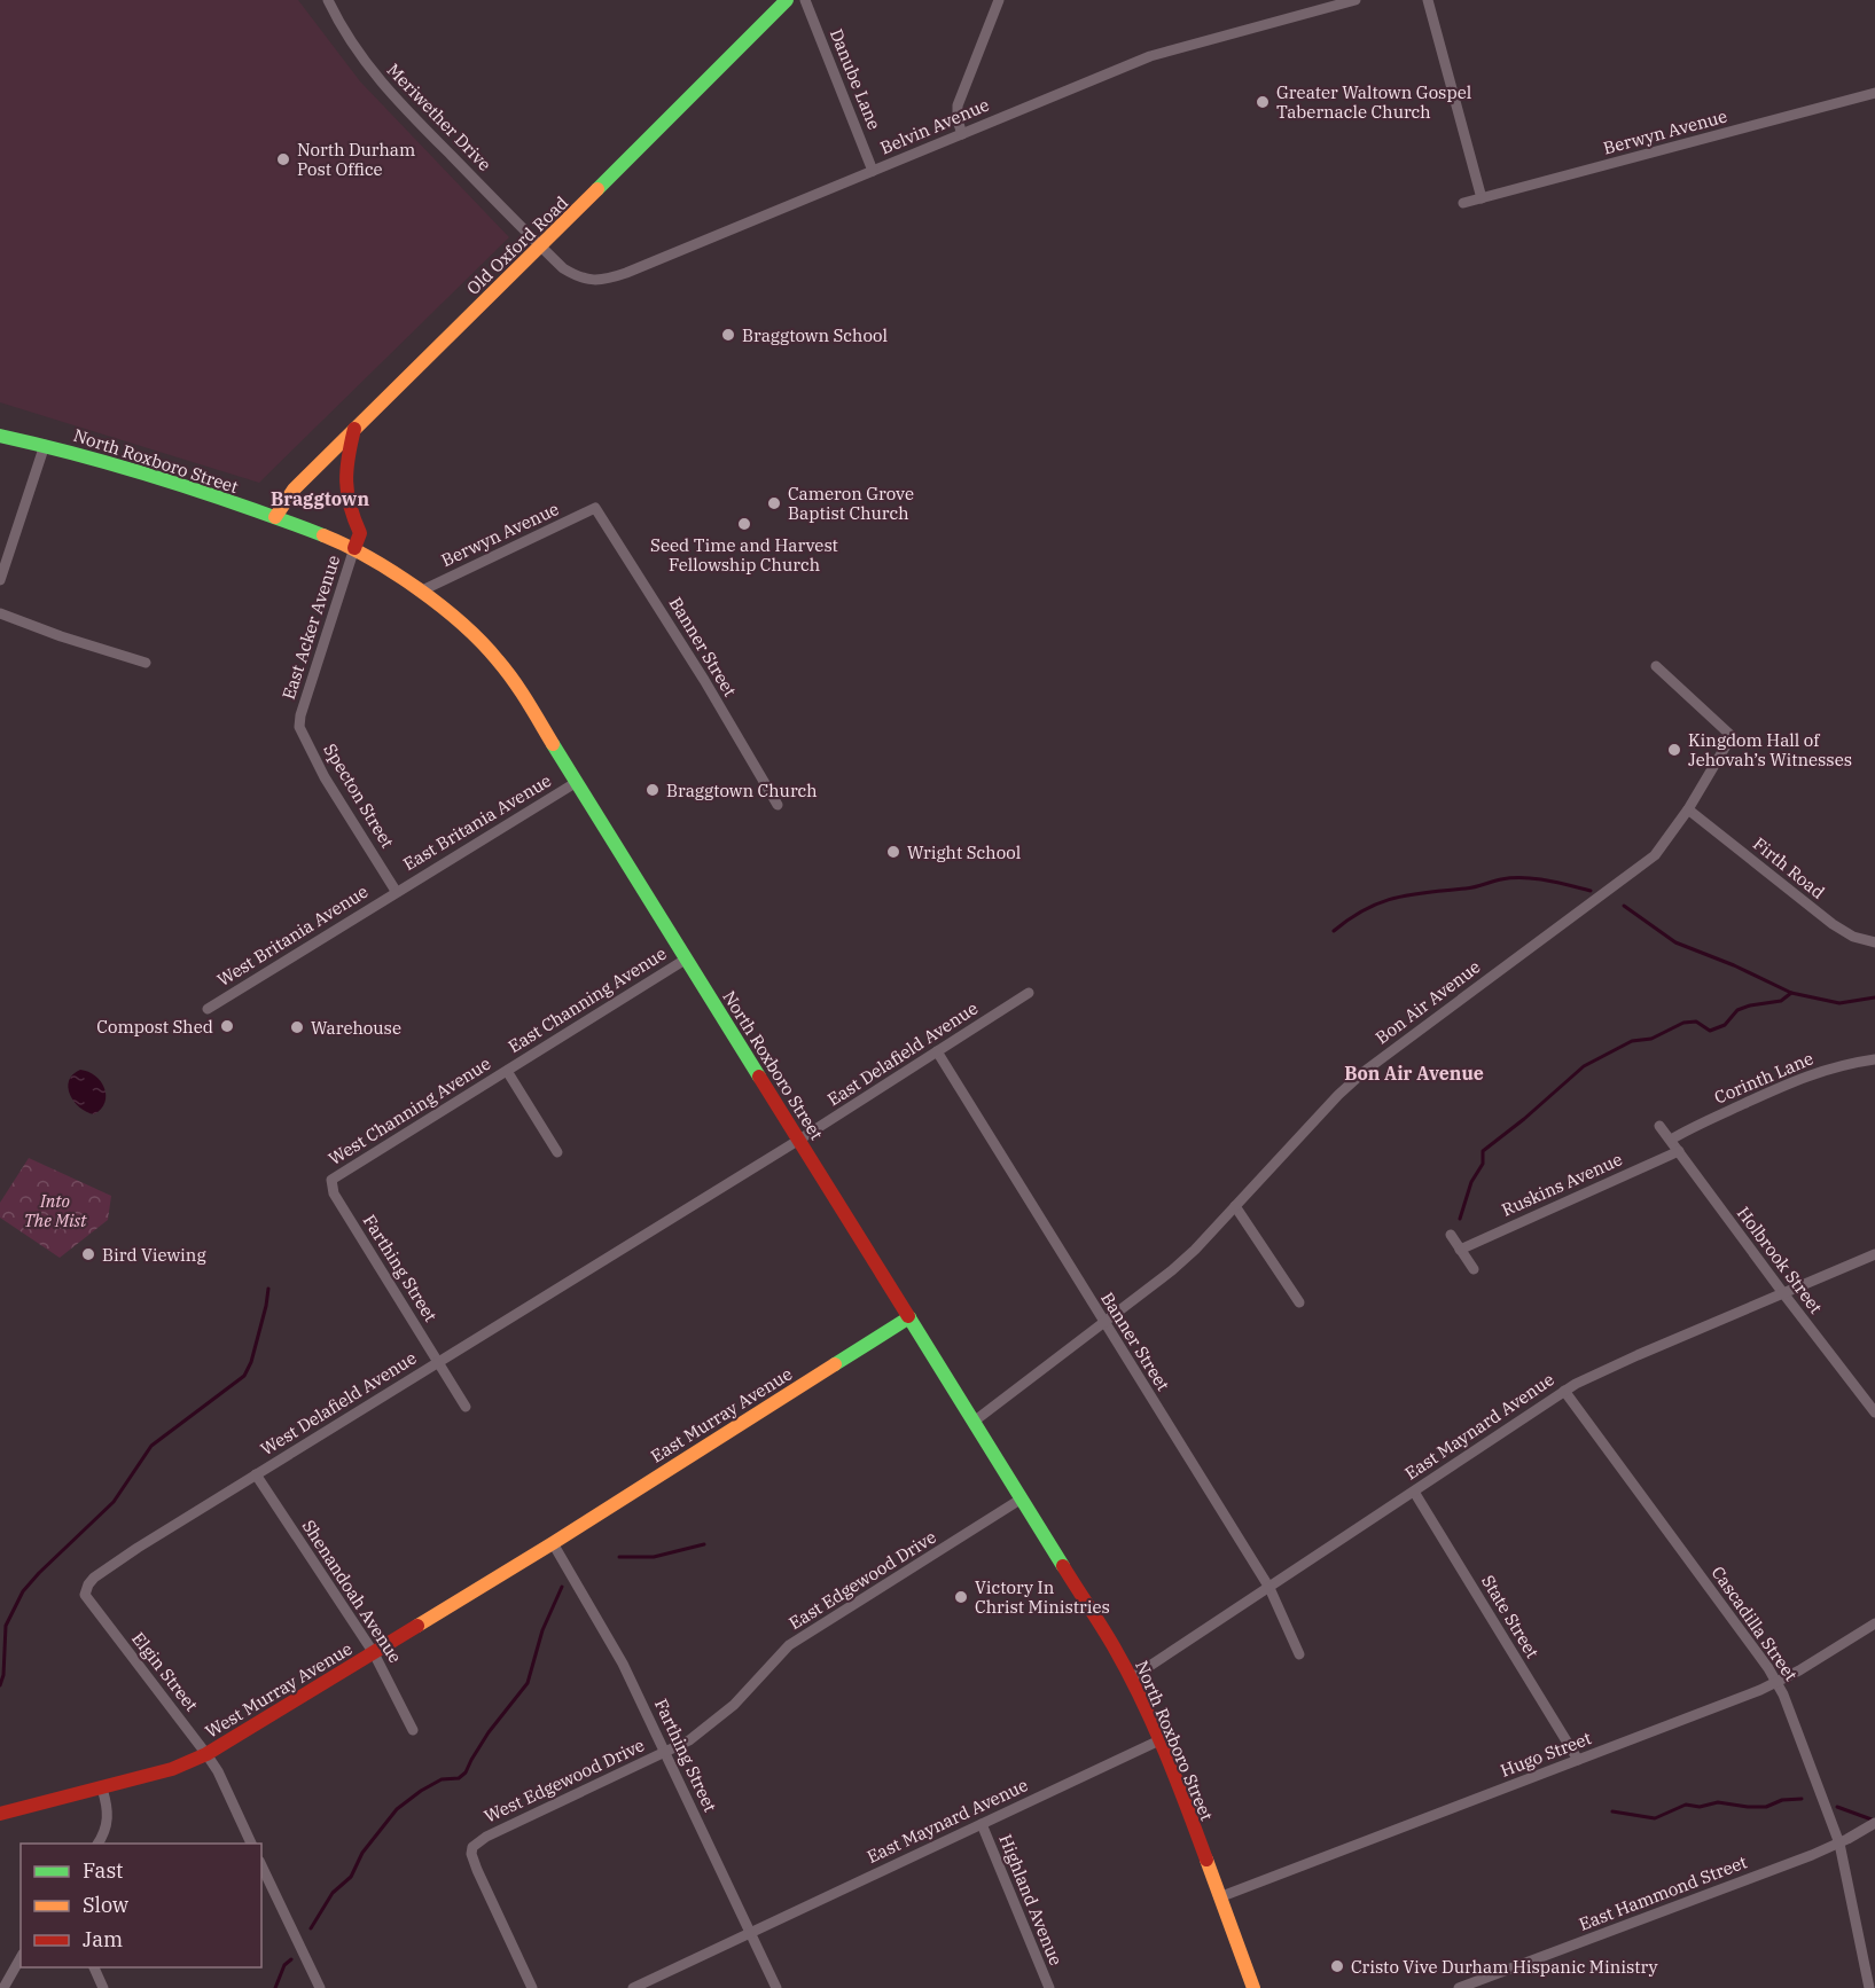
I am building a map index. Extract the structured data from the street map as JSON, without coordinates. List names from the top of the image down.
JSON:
{
  "streets": {
    "main road": [
      "Old Oxford Road",
      "North Roxboro Street",
      "East Murray Avenue",
      "West Murray Avenue"
    ],
    "street": [
      "Danube Lane",
      "Meriwether Drive",
      "Belvin Avenue",
      "Berwyn Avenue",
      "East Acker Avenue",
      "Banner Street",
      "Specton Street",
      "East Britania Avenue",
      "Firth Road",
      "West Britania Avenue",
      "East Channing Avenue",
      "Bon Air Avenue",
      "East Delafield Avenue",
      "Corinth Lane",
      "West Channing Avenue",
      "Ruskins Avenue",
      "Holbrook Street",
      "Farthing Street",
      "West Delafield Avenue",
      "East Maynard Avenue",
      "East Edgewood Drive",
      "Shenandoah Avenue",
      "State Street",
      "Cascadilla Street",
      "Elgin Street",
      "Hugo Street",
      "West Edgewood Drive",
      "East Hammond Street",
      "Highland Avenue"
    ]
  },
  "crossings": [
    ["Danube Lane", "Belvin Avenue"],
    ["Meriwether Drive", "Belvin Avenue"],
    ["Meriwether Drive", "Old Oxford Road"],
    ["Belvin Avenue", "Old Oxford Road"],
    ["Berwyn Avenue", "North Roxboro Street"],
    ["Berwyn Avenue", "Banner Street"],
    ["Old Oxford Road", "North Roxboro Street"],
    ["North Roxboro Street", "East Acker Avenue"],
    ["North Roxboro Street", "East Britania Avenue"],
    ["North Roxboro Street", "East Channing Avenue"],
    ["North Roxboro Street", "Bon Air Avenue"],
    ["North Roxboro Street", "East Delafield Avenue"],
    ["North Roxboro Street", "East Murray Avenue"],
    ["North Roxboro Street", "East Maynard Avenue"],
    ["North Roxboro Street", "East Edgewood Drive"],
    ["North Roxboro Street", "Hugo Street"],
    ["East Acker Avenue", "Specton Street"],
    ["Banner Street", "Bon Air Avenue"],
    ["Banner Street", "East Delafield Avenue"],
    ["Banner Street", "East Maynard Avenue"],
    ["Specton Street", "East Britania Avenue"],
    ["Specton Street", "West Britania Avenue"],
    ["East Britania Avenue", "West Britania Avenue"],
    ["Firth Road", "Bon Air Avenue"],
    ["East Channing Avenue", "West Channing Avenue"],
    ["East Delafield Avenue", "West Delafield Avenue"],
    ["Corinth Lane", "Holbrook Street"],
    ["West Channing Avenue", "Farthing Street"],
    ["Ruskins Avenue", "Holbrook Street"],
    ["Holbrook Street", "East Maynard Avenue"],
    ["Farthing Street", "West Delafield Avenue"],
    ["Farthing Street", "East Murray Avenue"],
    ["Farthing Street", "East Maynard Avenue"],
    ["Farthing Street", "East Edgewood Drive"],
    ["Farthing Street", "West Murray Avenue"],
    ["Farthing Street", "West Edgewood Drive"],
    ["West Delafield Avenue", "Shenandoah Avenue"],
    ["West Delafield Avenue", "Elgin Street"],
    ["East Murray Avenue", "West Murray Avenue"],
    ["East Maynard Avenue", "State Street"],
    ["East Maynard Avenue", "Cascadilla Street"],
    ["East Maynard Avenue", "Highland Avenue"],
    ["East Edgewood Drive", "West Edgewood Drive"],
    ["Shenandoah Avenue", "West Murray Avenue"],
    ["State Street", "Hugo Street"],
    ["Cascadilla Street", "Hugo Street"],
    ["Cascadilla Street", "East Hammond Street"],
    ["Elgin Street", "West Murray Avenue"]
  ],
  "districts": ["Braggtown", "Bon Air Avenue"],
  "parks": ["Into The Mist"],
  "places": [
    "Greater Waltown Gospel Tabernacle Church",
    "North Durham Post Office",
    "Braggtown School",
    "Cameron Grove Baptist Church",
    "Seed Time and Harvest Fellowship Church",
    "Kingdom Hall of Jehovah’s Witnesses",
    "Braggtown Church",
    "Wright School",
    "Compost Shed",
    "Warehouse",
    "Bird Viewing",
    "Victory In Christ Ministries",
    "Cristo Vive Durham Hispanic Ministry"
  ],
  "legend": ["Fast", "Slow", "Jam"]
}
